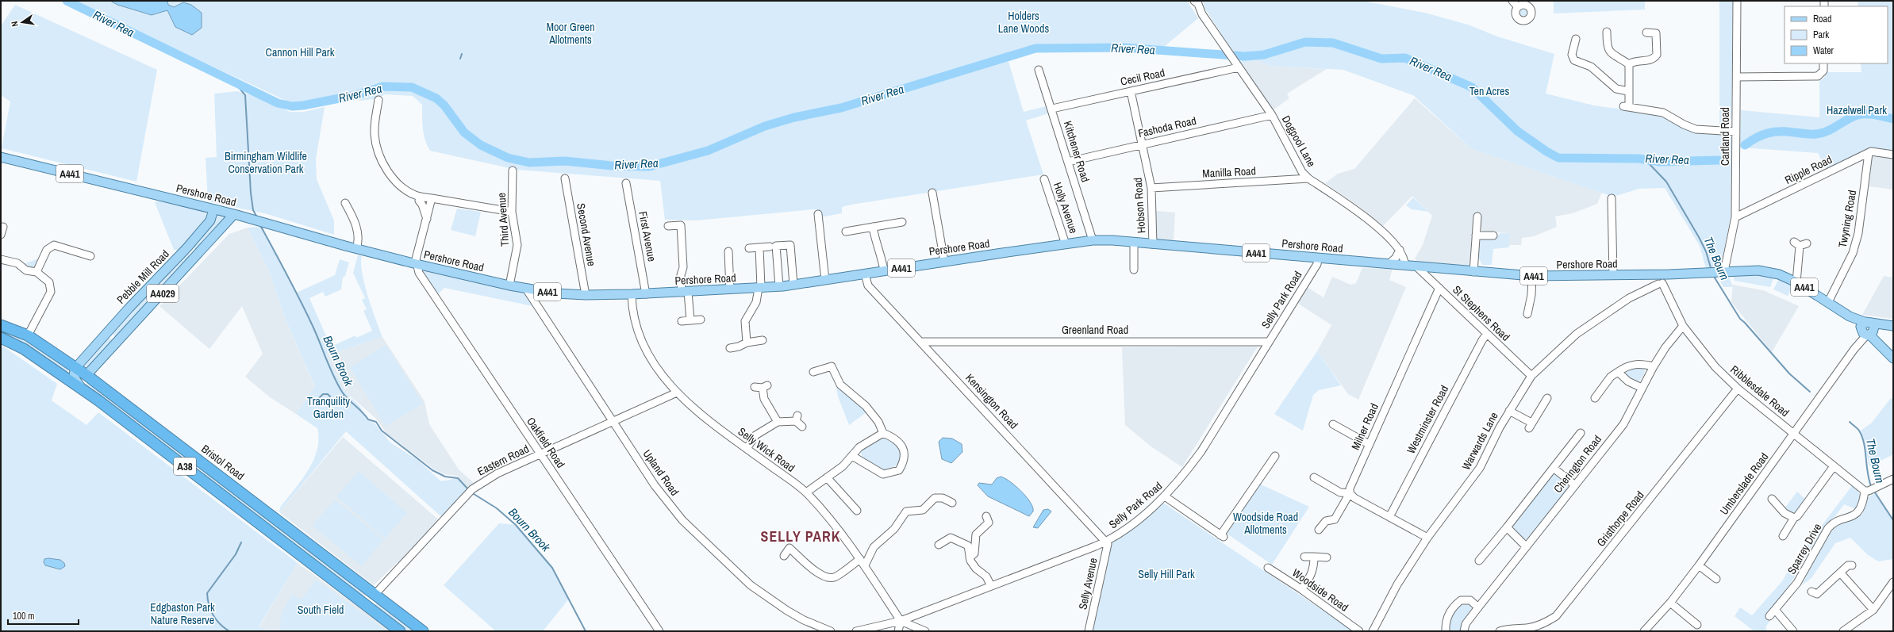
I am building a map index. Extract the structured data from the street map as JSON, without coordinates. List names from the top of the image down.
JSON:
{
  "streets": {
    "highway": ["Bristol Road", "A38"],
    "main road": [
      "A441",
      "Pershore Road",
      "Pebble Mill Road",
      "A4029"
    ],
    "street": [
      "Cecil Road",
      "Fashoda Road",
      "Cartland Road",
      "Dogpool Lane",
      "Kitchener Road",
      "Ripple Road",
      "Manilla Road",
      "Hobson Road",
      "Holly Avenue",
      "Twyning Road",
      "Third Avenue",
      "Second Avenue",
      "First Avenue",
      "Selly Park Road",
      "St Stephens Road",
      "Greenland Road",
      "Ribblesdale Road",
      "Kensington Road",
      "Westminster Road",
      "Milner Road",
      "Warwards Lane",
      "Oakfield Road",
      "Selly Wick Road",
      "Eastern Road",
      "Cherington Road",
      "Upland Road",
      "Umberslade Road",
      "Gristhorpe Road",
      "Sparrey Drive",
      "Selly Avenue",
      "Woodside Road"
    ]
  },
  "crossings": [
    ["Cecil Road", "Dogpool Lane"],
    ["Cecil Road", "Kitchener Road"],
    ["Cecil Road", "Hobson Road"],
    ["Fashoda Road", "Dogpool Lane"],
    ["Fashoda Road", "Kitchener Road"],
    ["Fashoda Road", "Hobson Road"],
    ["Cartland Road", "Ripple Road"],
    ["Cartland Road", "Pershore Road"],
    ["Dogpool Lane", "Manilla Road"],
    ["Dogpool Lane", "Pershore Road"],
    ["Kitchener Road", "Pershore Road"],
    ["Ripple Road", "Twyning Road"],
    ["Manilla Road", "Hobson Road"],
    ["A441", "Pershore Road"],
    ["A441", "Umberslade Road"],
    ["Pershore Road", "Hobson Road"],
    ["Pershore Road", "Holly Avenue"],
    ["Pershore Road", "Twyning Road"],
    ["Pershore Road", "Third Avenue"],
    ["Pershore Road", "Second Avenue"],
    ["Pershore Road", "First Avenue"],
    ["Pershore Road", "Pebble Mill Road"],
    ["Pershore Road", "A4029"],
    ["Pershore Road", "Selly Park Road"],
    ["Pershore Road", "St Stephens Road"],
    ["Pershore Road", "Ribblesdale Road"],
    ["Pershore Road", "Kensington Road"],
    ["Pershore Road", "Warwards Lane"],
    ["Pershore Road", "Oakfield Road"],
    ["Pershore Road", "Selly Wick Road"],
    ["Pershore Road", "Upland Road"],
    ["Pershore Road", "Umberslade Road"],
    ["Pebble Mill Road", "Bristol Road"],
    ["A4029", "Bristol Road"],
    ["Selly Park Road", "Greenland Road"],
    ["Selly Park Road", "Kensington Road"],
    ["Selly Park Road", "Selly Wick Road"],
    ["Selly Park Road", "Selly Avenue"],
    ["St Stephens Road", "Westminster Road"],
    ["St Stephens Road", "Milner Road"],
    ["St Stephens Road", "Warwards Lane"],
    ["Greenland Road", "Kensington Road"],
    ["Ribblesdale Road", "Warwards Lane"],
    ["Ribblesdale Road", "Cherington Road"],
    ["Ribblesdale Road", "Umberslade Road"],
    ["Ribblesdale Road", "Gristhorpe Road"],
    ["Ribblesdale Road", "Sparrey Drive"],
    ["Kensington Road", "Selly Avenue"],
    ["Oakfield Road", "Eastern Road"],
    ["Selly Wick Road", "Eastern Road"],
    ["Eastern Road", "Bristol Road"],
    ["Eastern Road", "Upland Road"]
  ],
  "districts": ["SELLY PARK"],
  "water": ["River Rea", "The Bourn", "Bourn Brook"],
  "parks": [
    "Holders Lane Woods",
    "Moor Green Allotments",
    "Cannon Hill Park",
    "Ten Acres",
    "Hazelwell Park",
    "Birmingham Wildlife Conservation Park",
    "Tranquility Garden",
    "Woodside Road Allotments",
    "Selly Hill Park",
    "Edgbaston Park Nature Reserve",
    "South Field"
  ],
  "legend": ["Road", "Park", "Water"],
  "scale_bar": "100 m",
  "north": "left"
}
